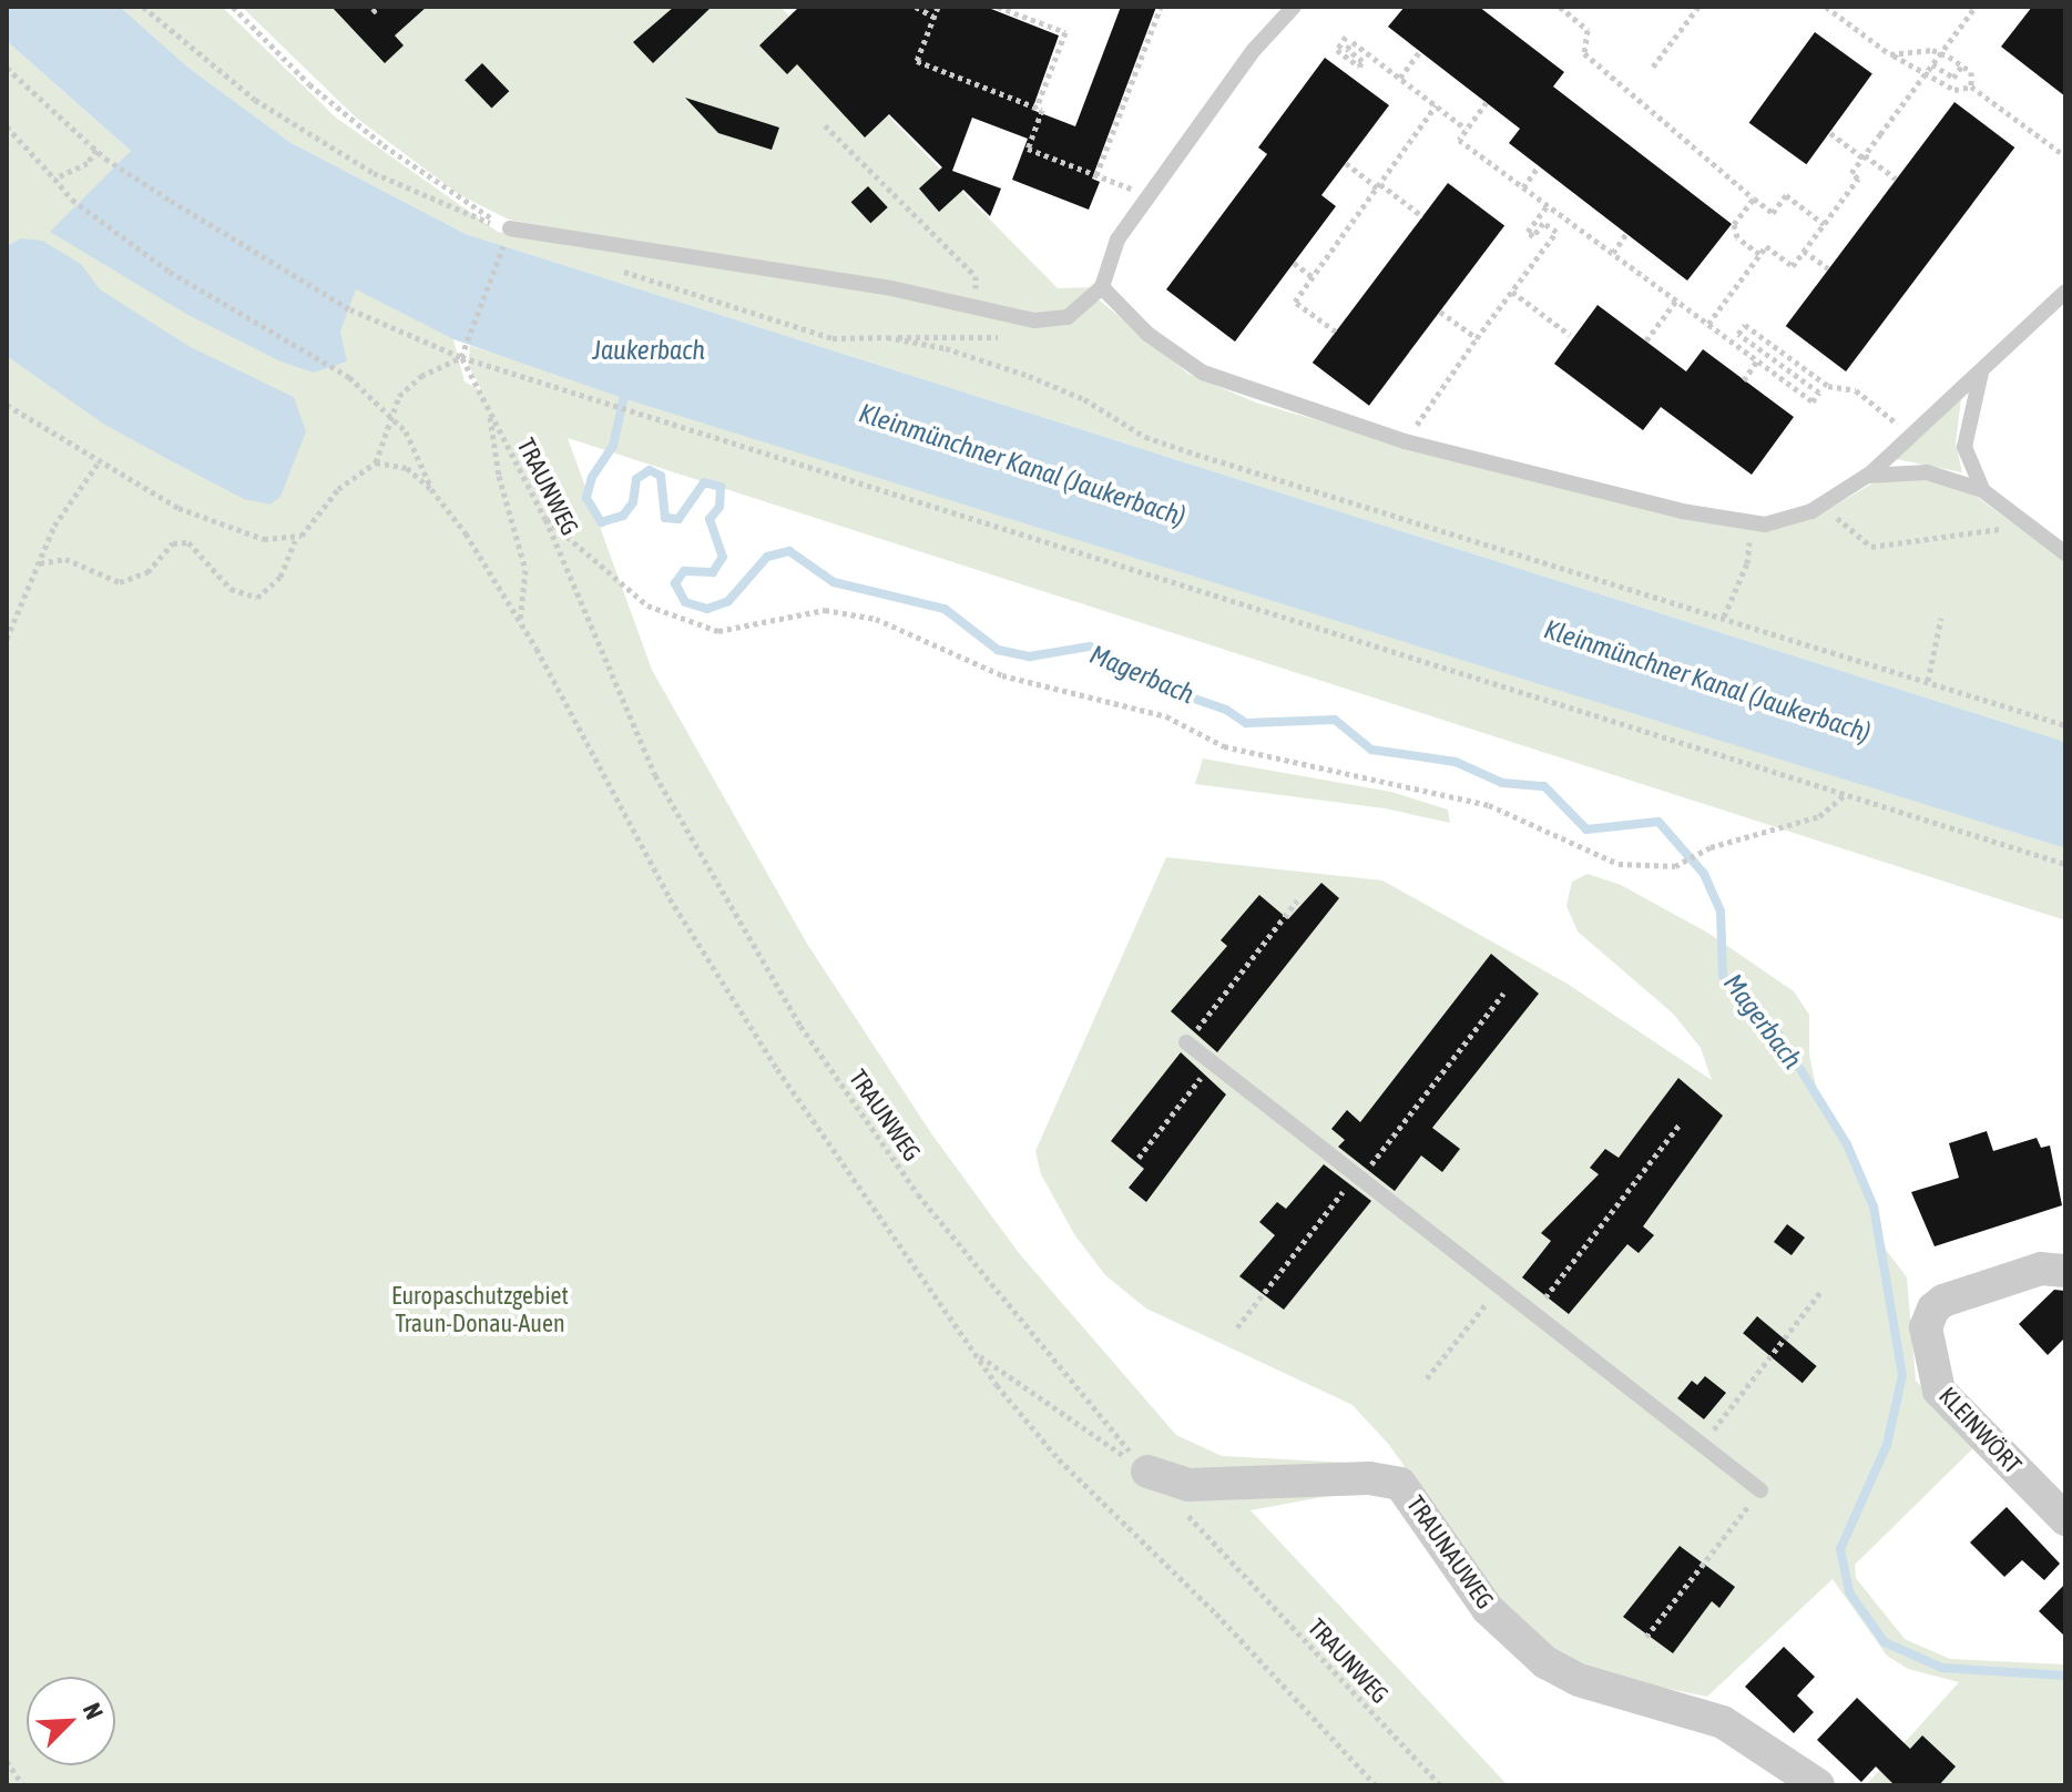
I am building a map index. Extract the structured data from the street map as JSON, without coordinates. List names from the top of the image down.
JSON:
{
  "streets": {
    "street": ["KLEINWÖRT", "TRAUNAUWEG"],
    "path": ["TRAUNWEG"]
  },
  "crossings": [
    ["TRAUNWEG", "TRAUNAUWEG"]
  ],
  "water": ["Jaukerbach", "Kleinmünchner Kanal (Jaukerbach)", "Magerbach"],
  "parks": ["Europaschutzgebiet Traun-Donau-Auen"],
  "north": "top right"
}
